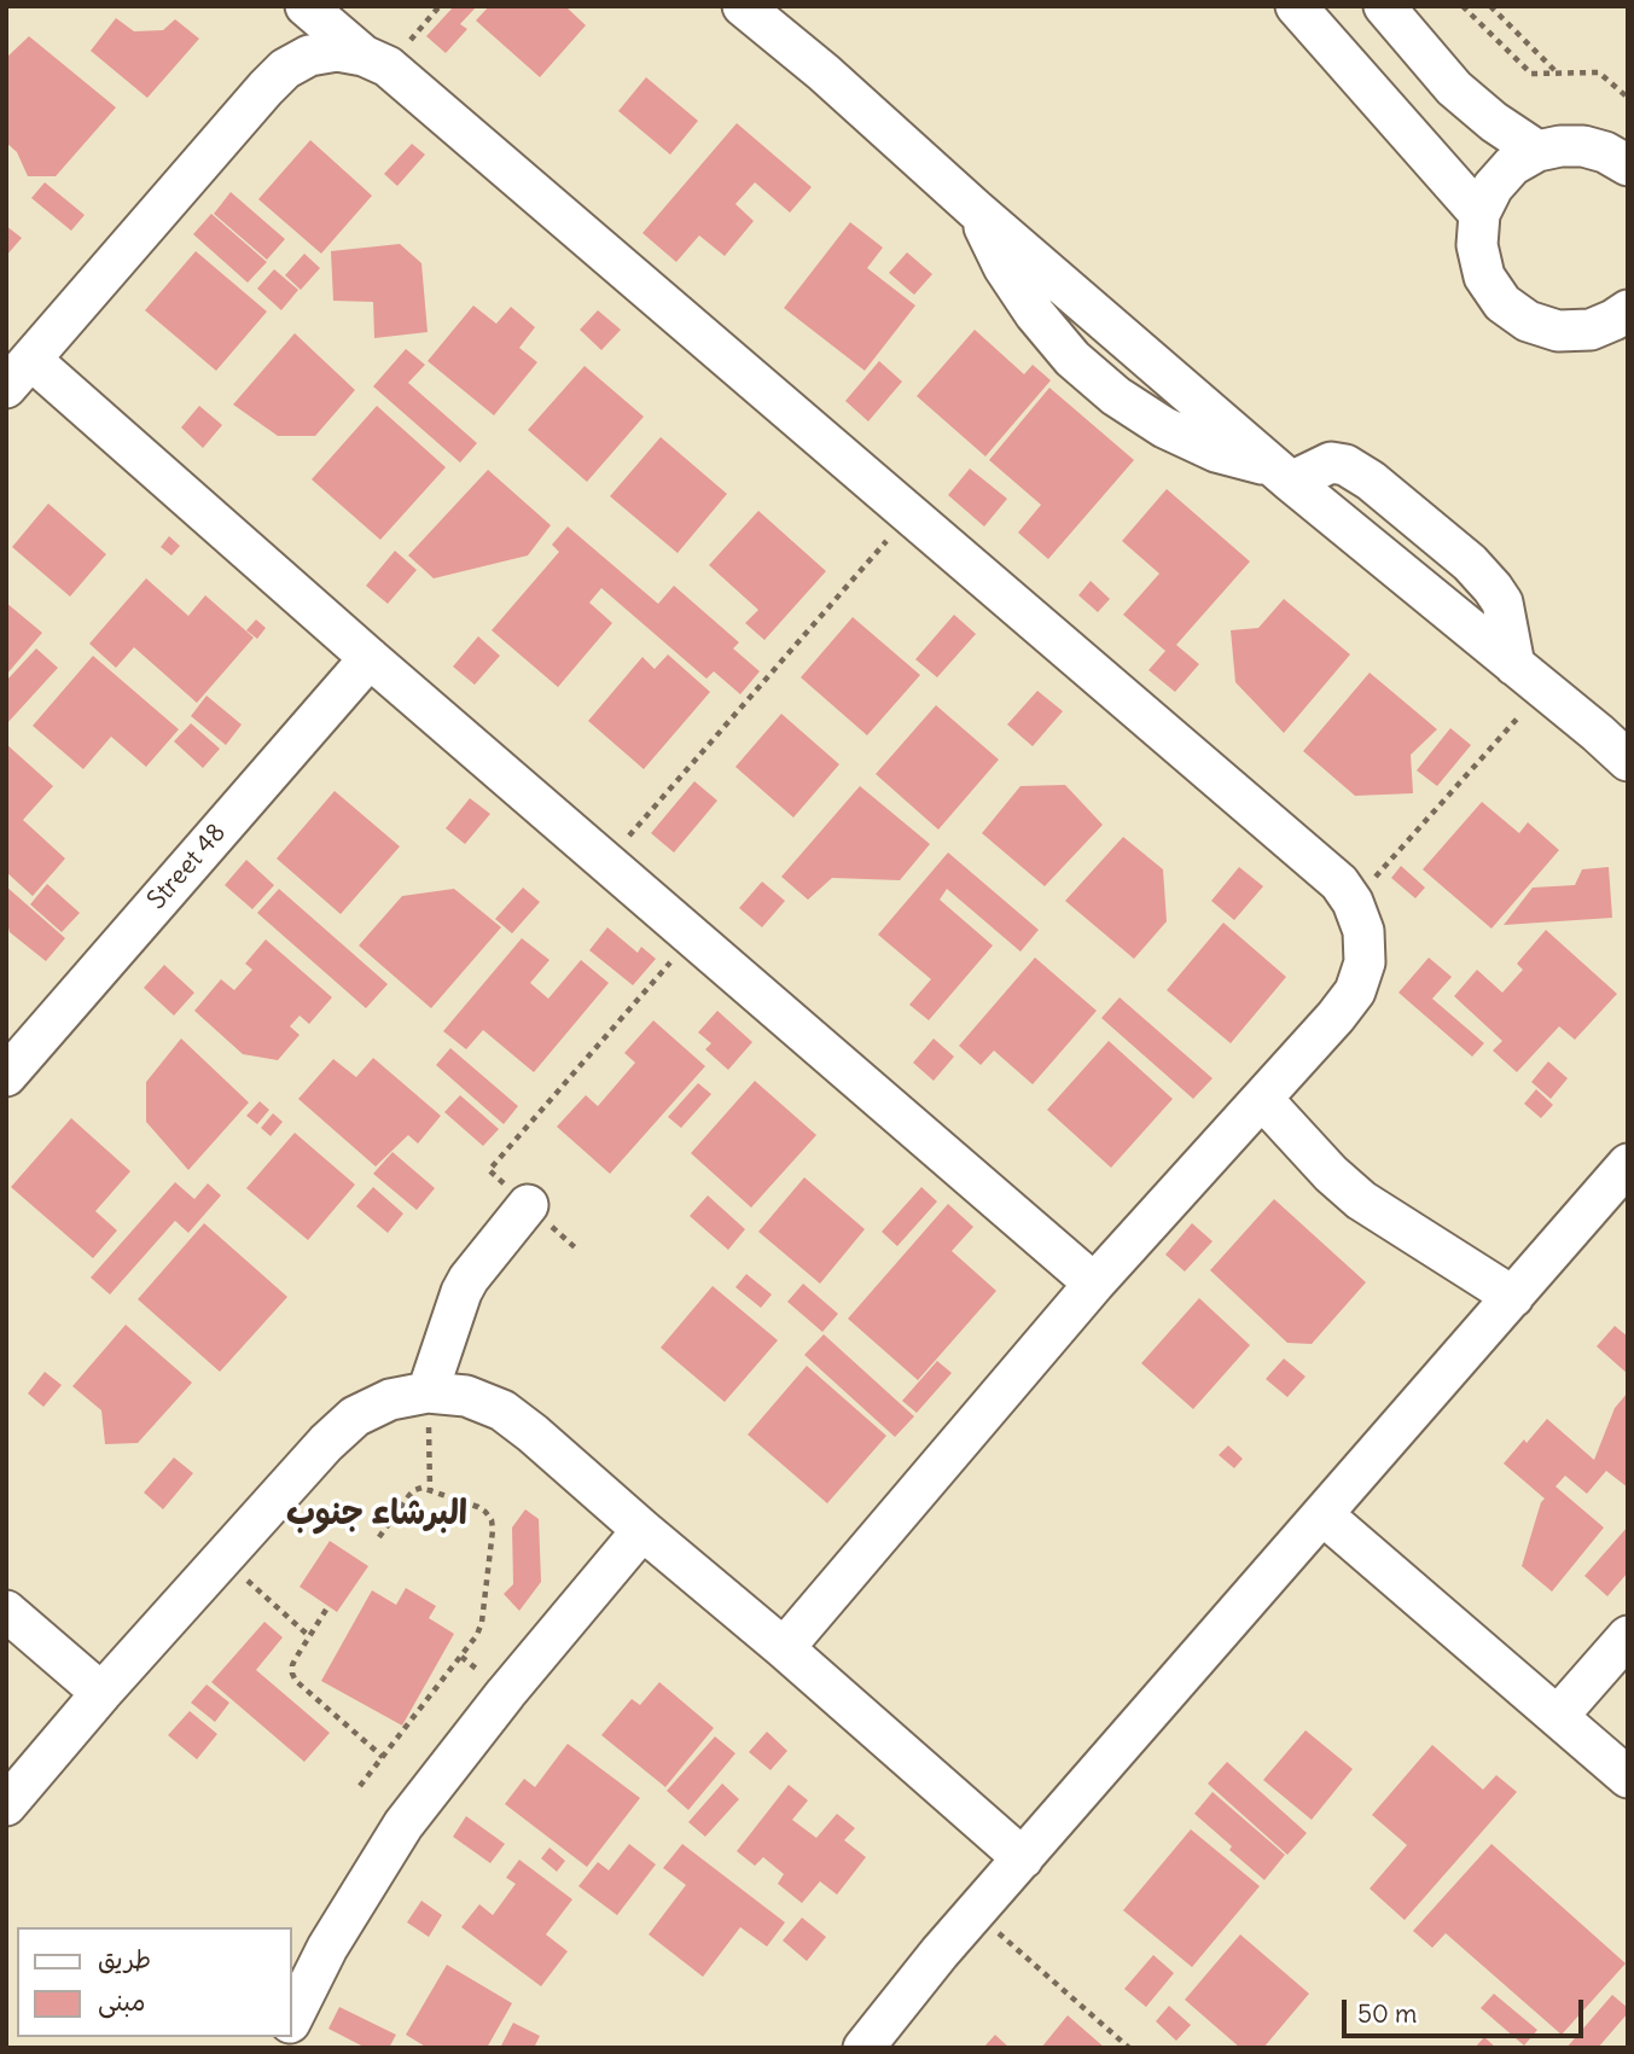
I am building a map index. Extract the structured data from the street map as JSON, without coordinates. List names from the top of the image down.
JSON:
{
  "streets": {
    "street": ["Street 48"]
  },
  "districts": ["البرشاء جنوب"],
  "legend": ["طريق", "مبنى"],
  "scale_bar": "50 m"
}
